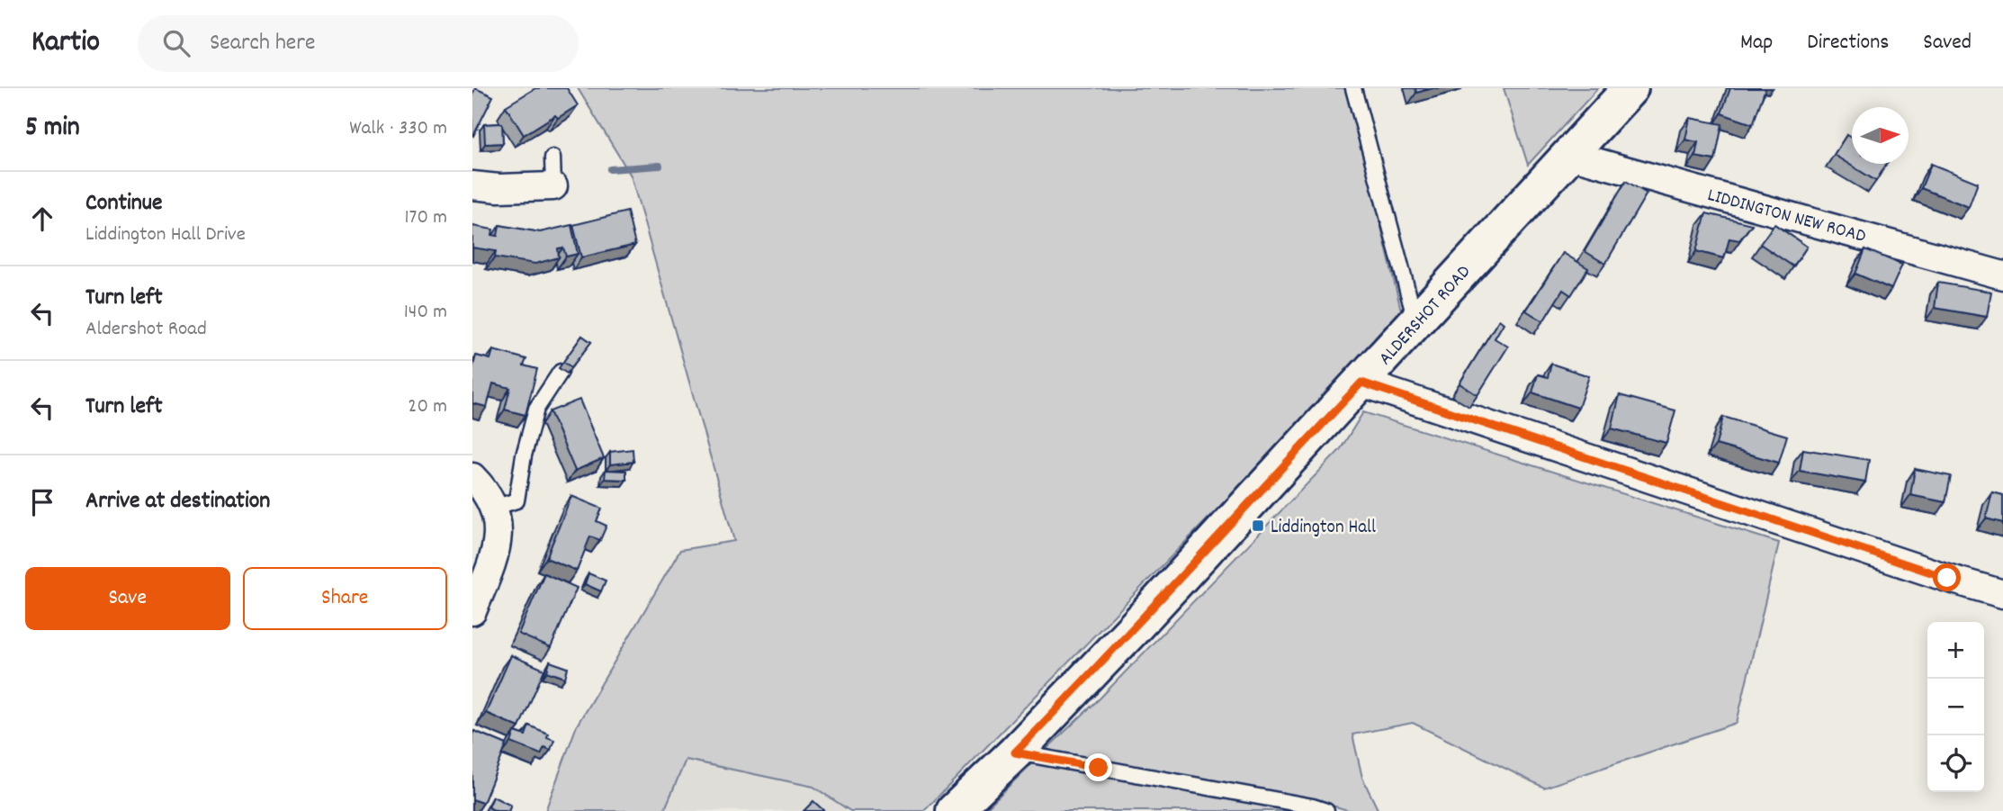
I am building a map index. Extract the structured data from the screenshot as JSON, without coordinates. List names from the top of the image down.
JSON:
{
  "streets": {
    "main road": ["ALDERSHOT ROAD"],
    "street": ["LIDDINGTON NEW ROAD"]
  },
  "crossings": [
    ["LIDDINGTON NEW ROAD", "ALDERSHOT ROAD"]
  ],
  "places": {
    "transit": ["Liddington Hall"]
  },
  "north": "right",
  "page": {
    "header": "Kartio",
    "search": "Search here",
    "nav": ["Map", "Directions", "Saved"],
    "heading": ["5 min", "Walk · 330 m"],
    "list": [
      ["Continue", "Liddington Hall Drive", "170 m"],
      ["Turn left", "Aldershot Road", "140 m"],
      ["Turn left", "20 m"],
      "Arrive at destination"
    ],
    "buttons": ["Save", "Share"],
    "map_buttons": ["+", "−"]
  }
}
